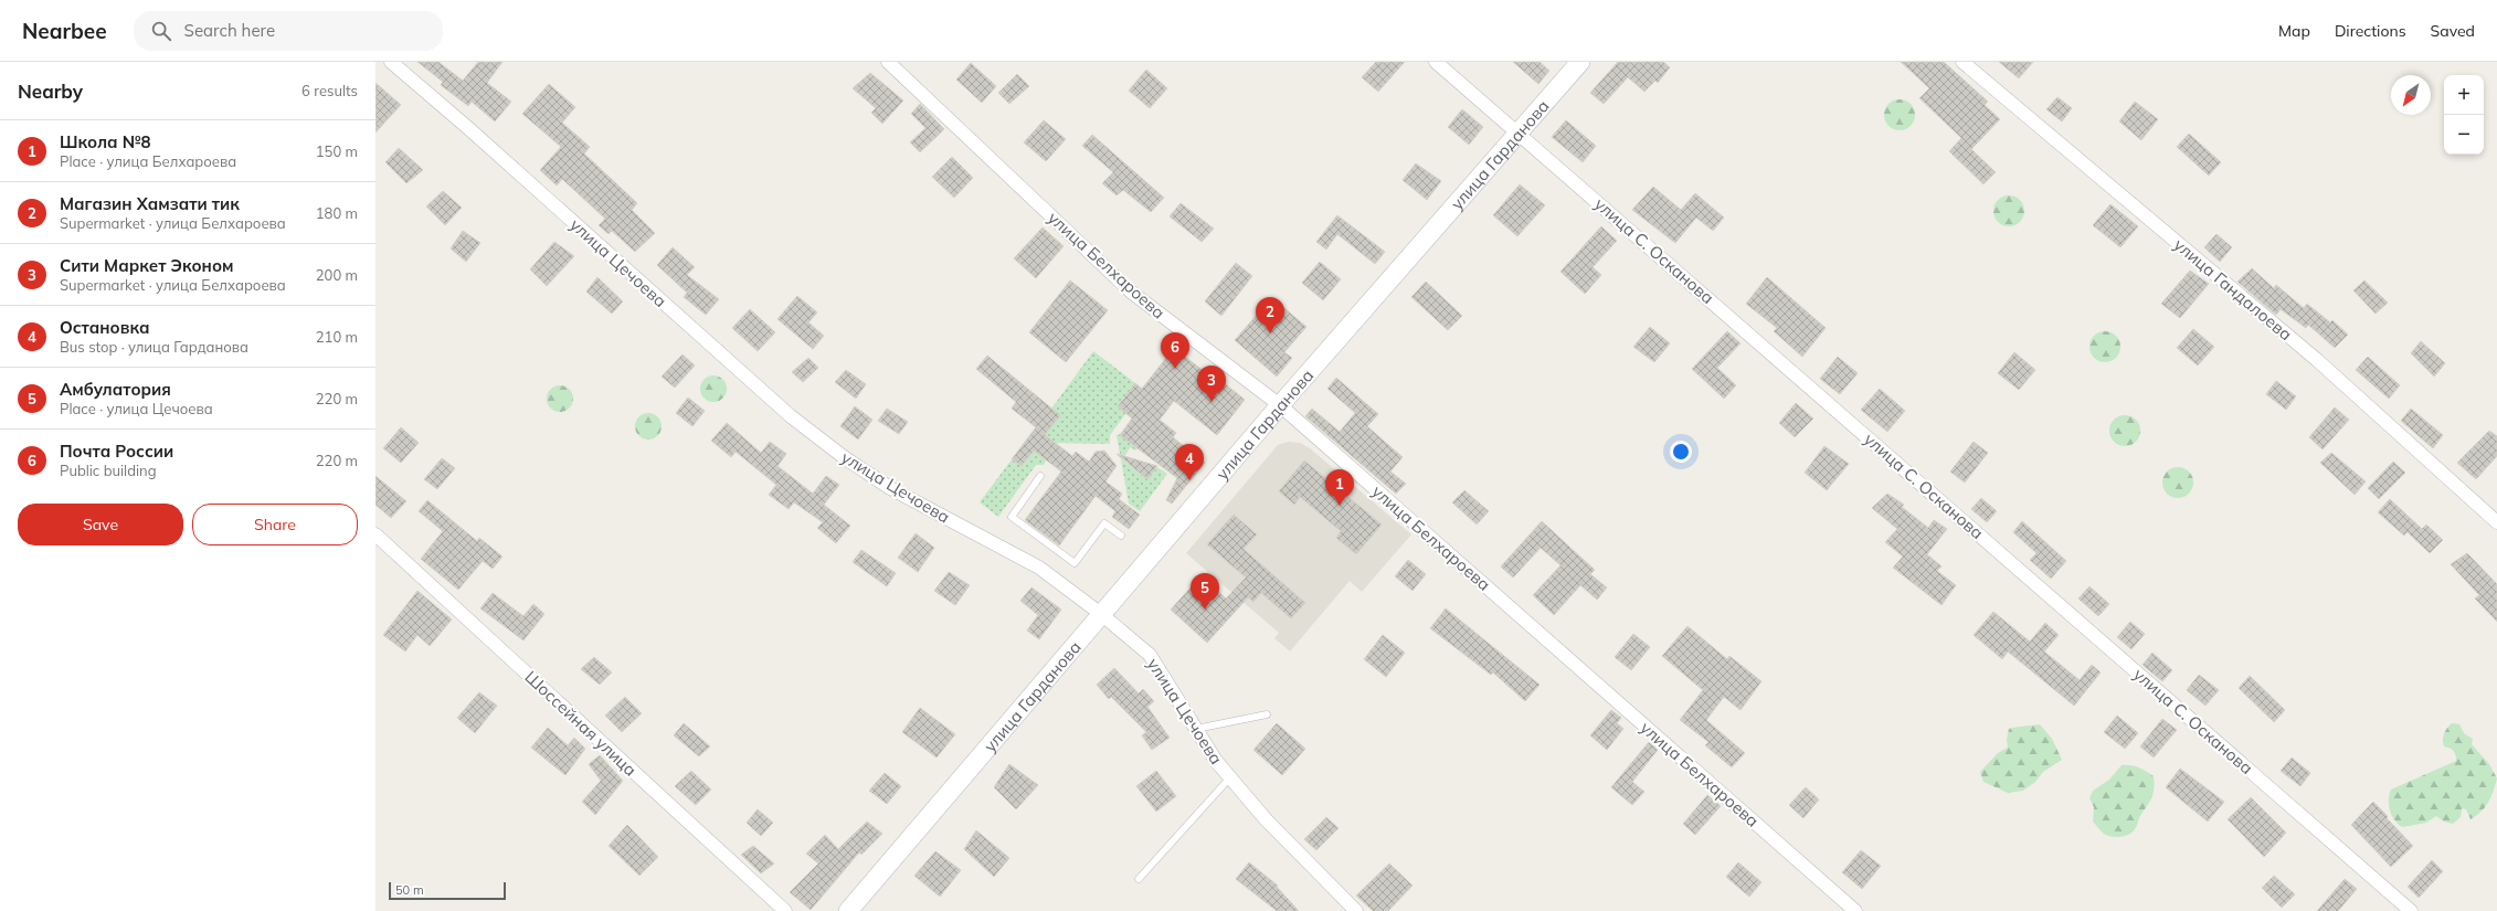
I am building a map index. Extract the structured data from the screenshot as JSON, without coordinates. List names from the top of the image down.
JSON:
{
  "streets": {
    "street": [
      "улица Гарданова",
      "улица С. Осканова",
      "улица Цечоева",
      "улица Белхароева",
      "улица Гандалоева",
      "Шоссейная улица"
    ]
  },
  "crossings": [
    ["улица Гарданова", "улица С. Осканова"],
    ["улица Гарданова", "улица Цечоева"],
    ["улица Гарданова", "улица Белхароева"]
  ],
  "scale_bar": "50 m",
  "north": "bottom left",
  "page": {
    "header": "Nearbee",
    "search": "Search here",
    "nav": ["Map", "Directions", "Saved"],
    "heading": ["Nearby", "6 results"],
    "map_buttons": ["+", "−"],
    "list": [
      {
        "mark": "1",
        "name": "Школа №8",
        "note": "Place · улица Белхароева",
        "value": "150 m"
      },
      {
        "mark": "2",
        "name": "Магазин Хамзати тик",
        "note": "Supermarket · улица Белхароева",
        "value": "180 m"
      },
      {
        "mark": "3",
        "name": "Сити Маркет Эконом",
        "note": "Supermarket · улица Белхароева",
        "value": "200 m"
      },
      {
        "mark": "4",
        "name": "Остановка",
        "note": "Bus stop · улица Гарданова",
        "value": "210 m"
      },
      {
        "mark": "5",
        "name": "Амбулатория",
        "note": "Place · улица Цечоева",
        "value": "220 m"
      },
      {
        "mark": "6",
        "name": "Почта России",
        "note": "Public building",
        "value": "220 m"
      }
    ],
    "pins": [
      "2",
      "6",
      "3",
      "4",
      "1",
      "5"
    ],
    "buttons": ["Save", "Share"],
    "scale": "50 m"
  }
}
